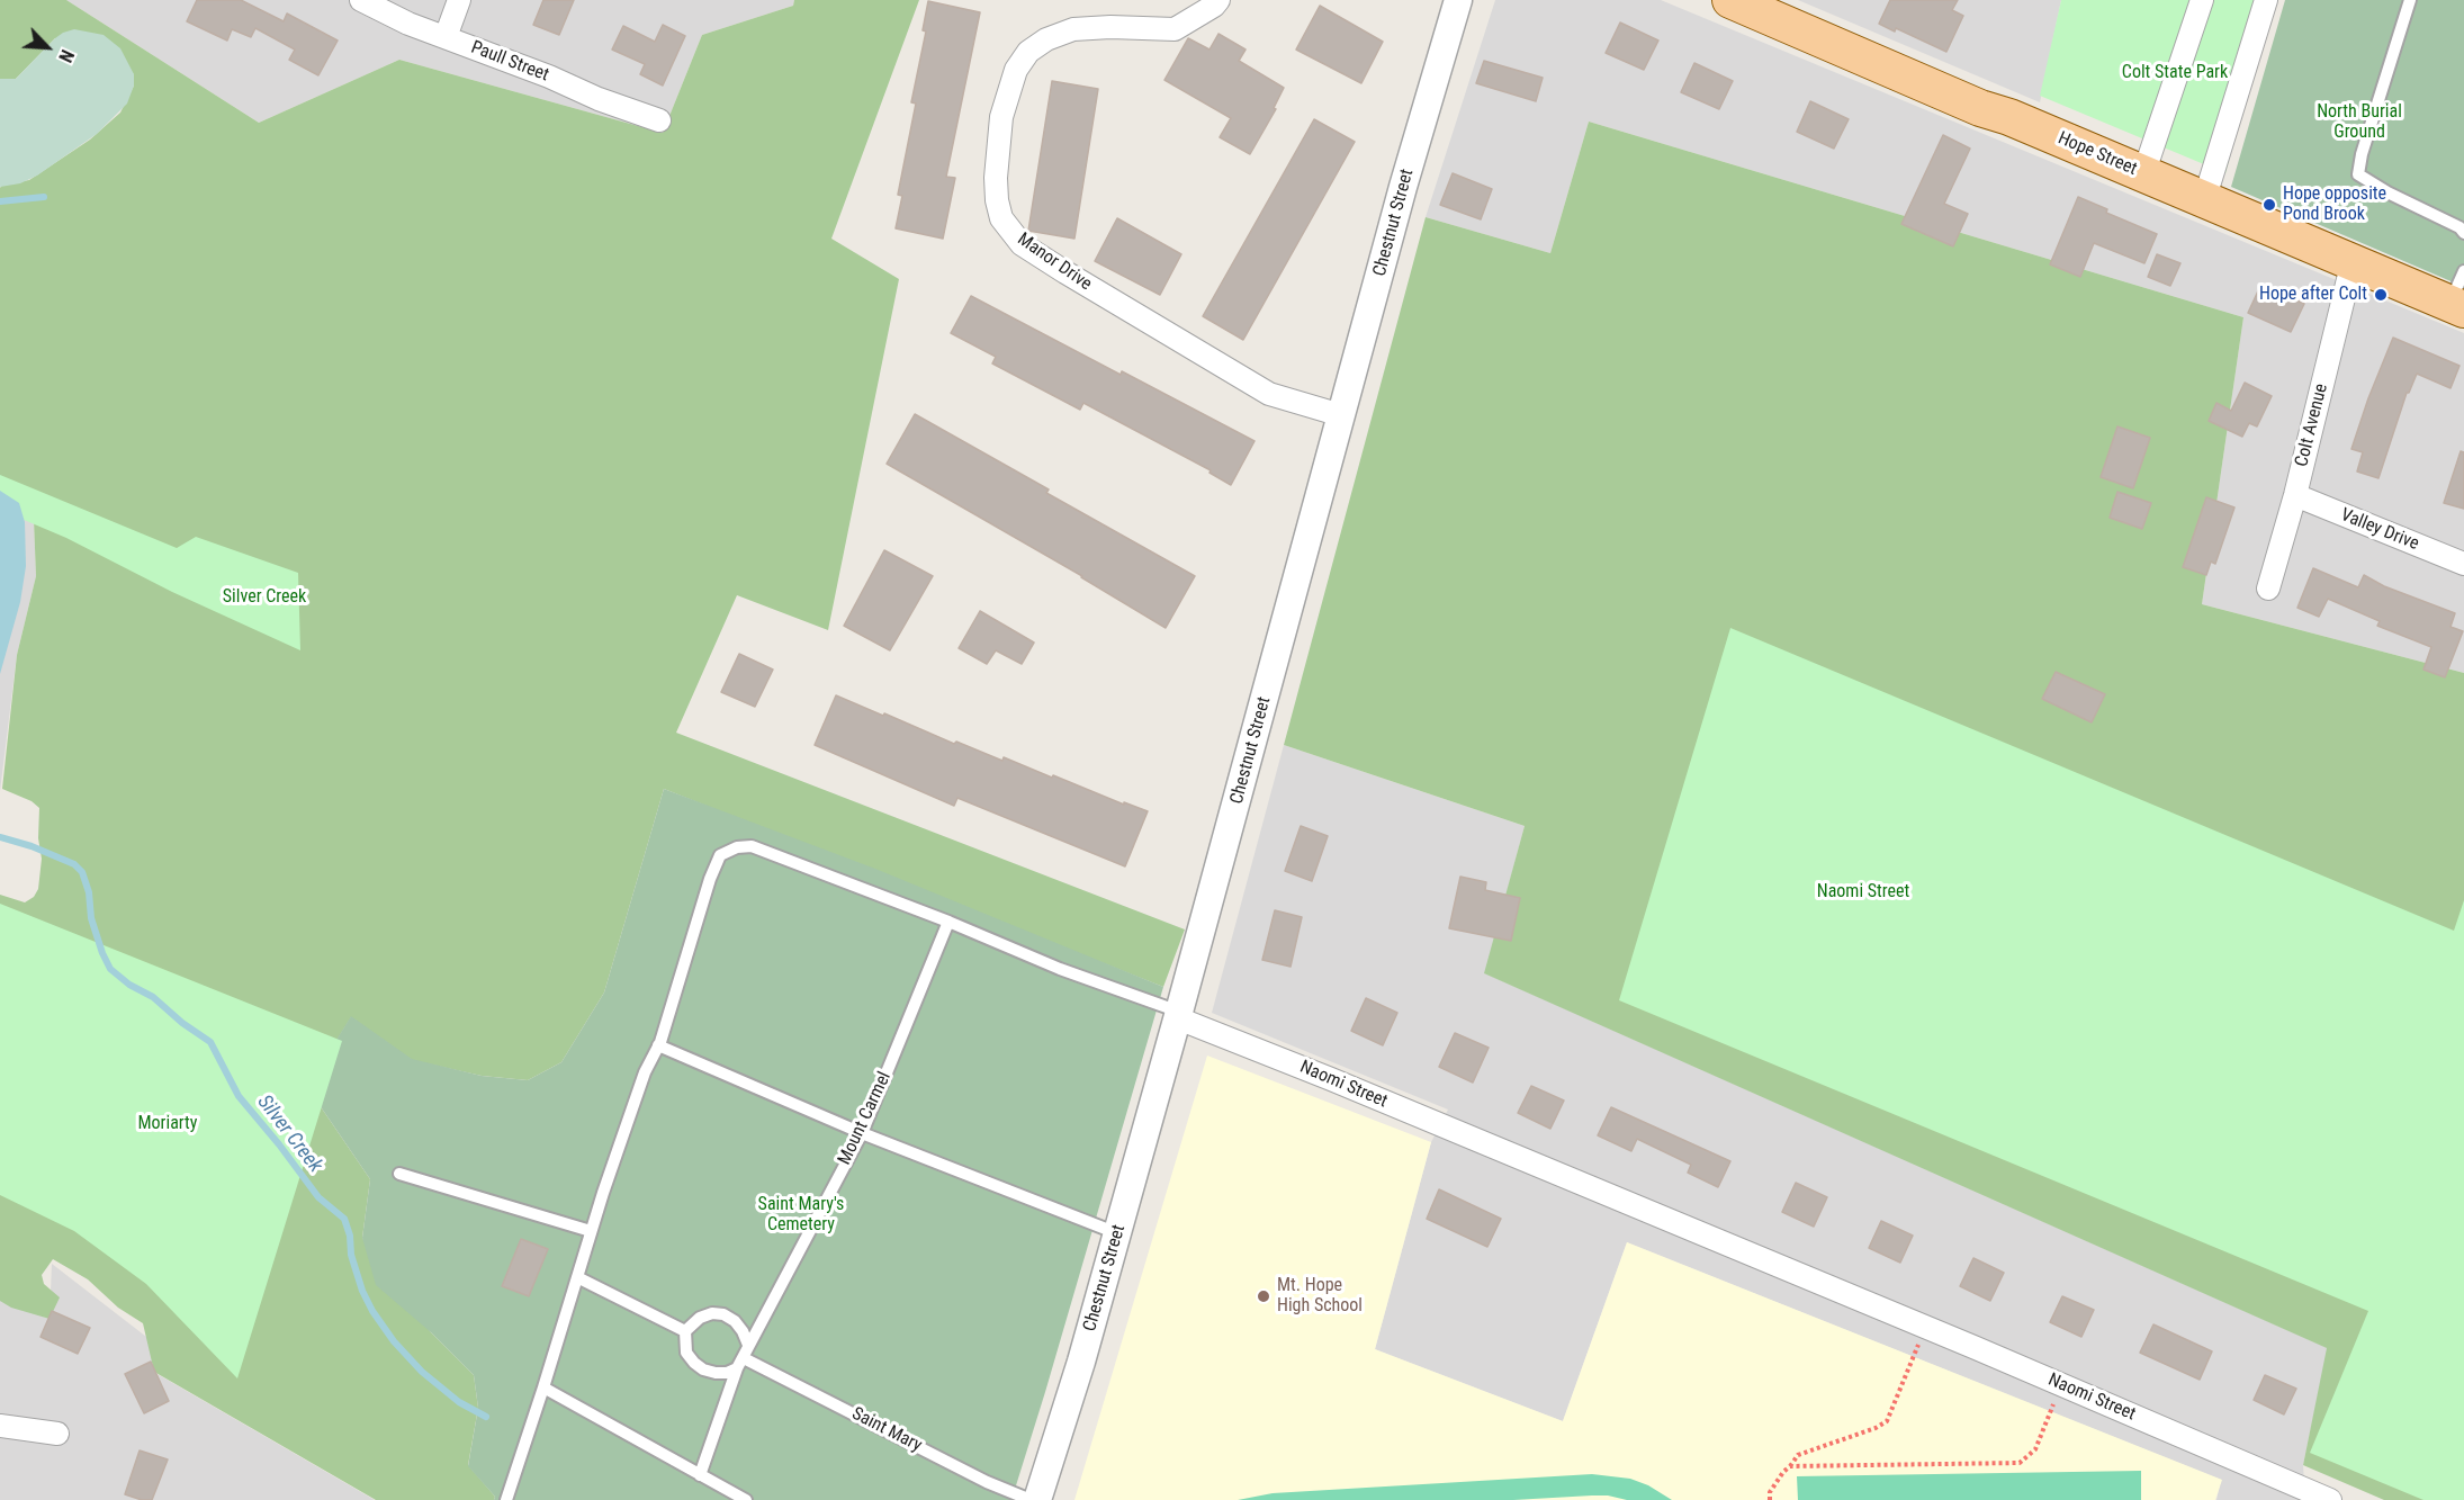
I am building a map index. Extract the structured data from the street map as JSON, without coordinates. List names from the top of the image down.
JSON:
{
  "streets": {
    "main road": ["Hope Street"],
    "street": [
      "Paull Street",
      "Chestnut Street",
      "Manor Drive",
      "Colt Avenue",
      "Valley Drive",
      "Naomi Street"
    ],
    "lane": ["Mount Carmel", "Saint Mary"]
  },
  "crossings": [
    ["Hope Street", "Colt Avenue"],
    ["Chestnut Street", "Manor Drive"],
    ["Chestnut Street", "Naomi Street"],
    ["Colt Avenue", "Valley Drive"],
    ["Mount Carmel", "Saint Mary"]
  ],
  "water": ["Silver Creek"],
  "parks": [
    "Colt State Park",
    "North Burial Ground",
    "Silver Creek",
    "Naomi Street",
    "Moriarty",
    "Saint Mary's Cemetery"
  ],
  "places": ["Hope opposite Pond Brook", "Hope after Colt", "Mt. Hope High School"],
  "north": "bottom right"
}
